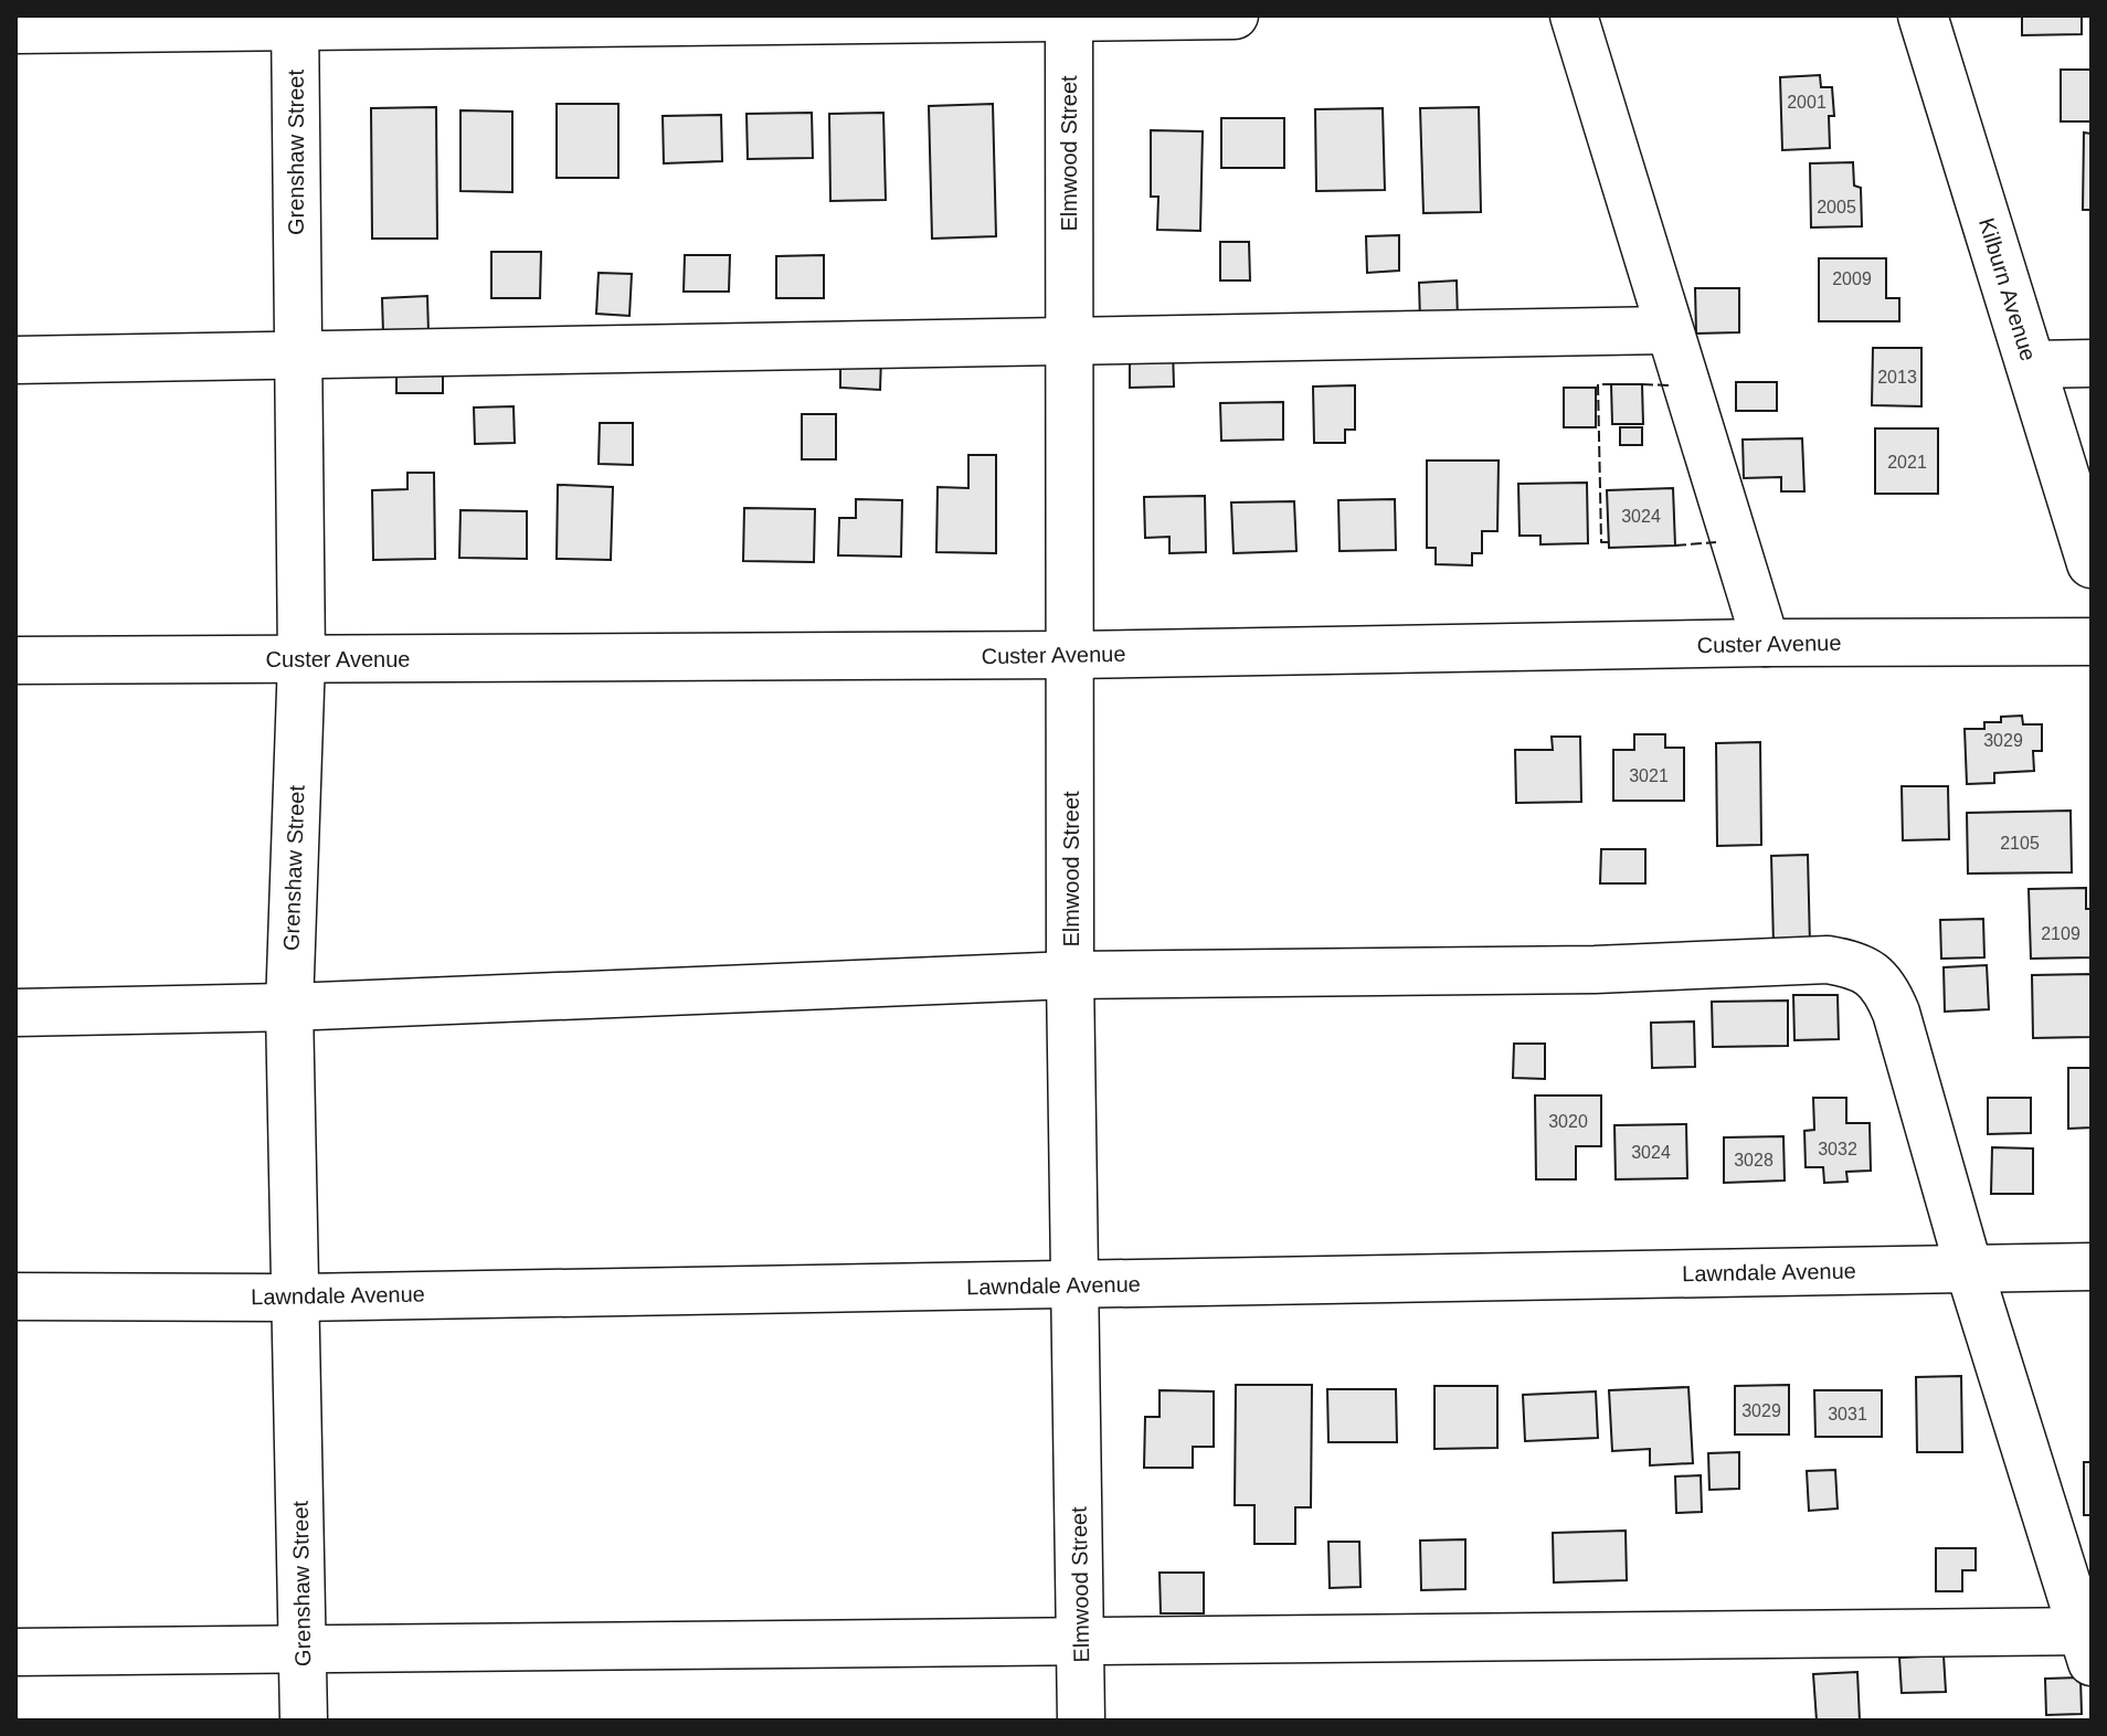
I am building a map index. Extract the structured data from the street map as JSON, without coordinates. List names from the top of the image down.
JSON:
{
  "streets": {
    "main road": ["Kilburn Avenue"],
    "street": [
      "Grenshaw Street",
      "Elmwood Street",
      "Custer Avenue",
      "Lawndale Avenue"
    ]
  },
  "crossings": [
    ["Grenshaw Street", "Custer Avenue"],
    ["Grenshaw Street", "Lawndale Avenue"],
    ["Elmwood Street", "Custer Avenue"],
    ["Elmwood Street", "Lawndale Avenue"]
  ],
  "house_numbers": [
    "2001",
    "2005",
    "2009",
    "2013",
    "2021",
    "3024",
    "3029",
    "3021",
    "2105",
    "2109",
    "3020",
    "3032",
    "3024",
    "3028",
    "3029",
    "3031"
  ]
}
